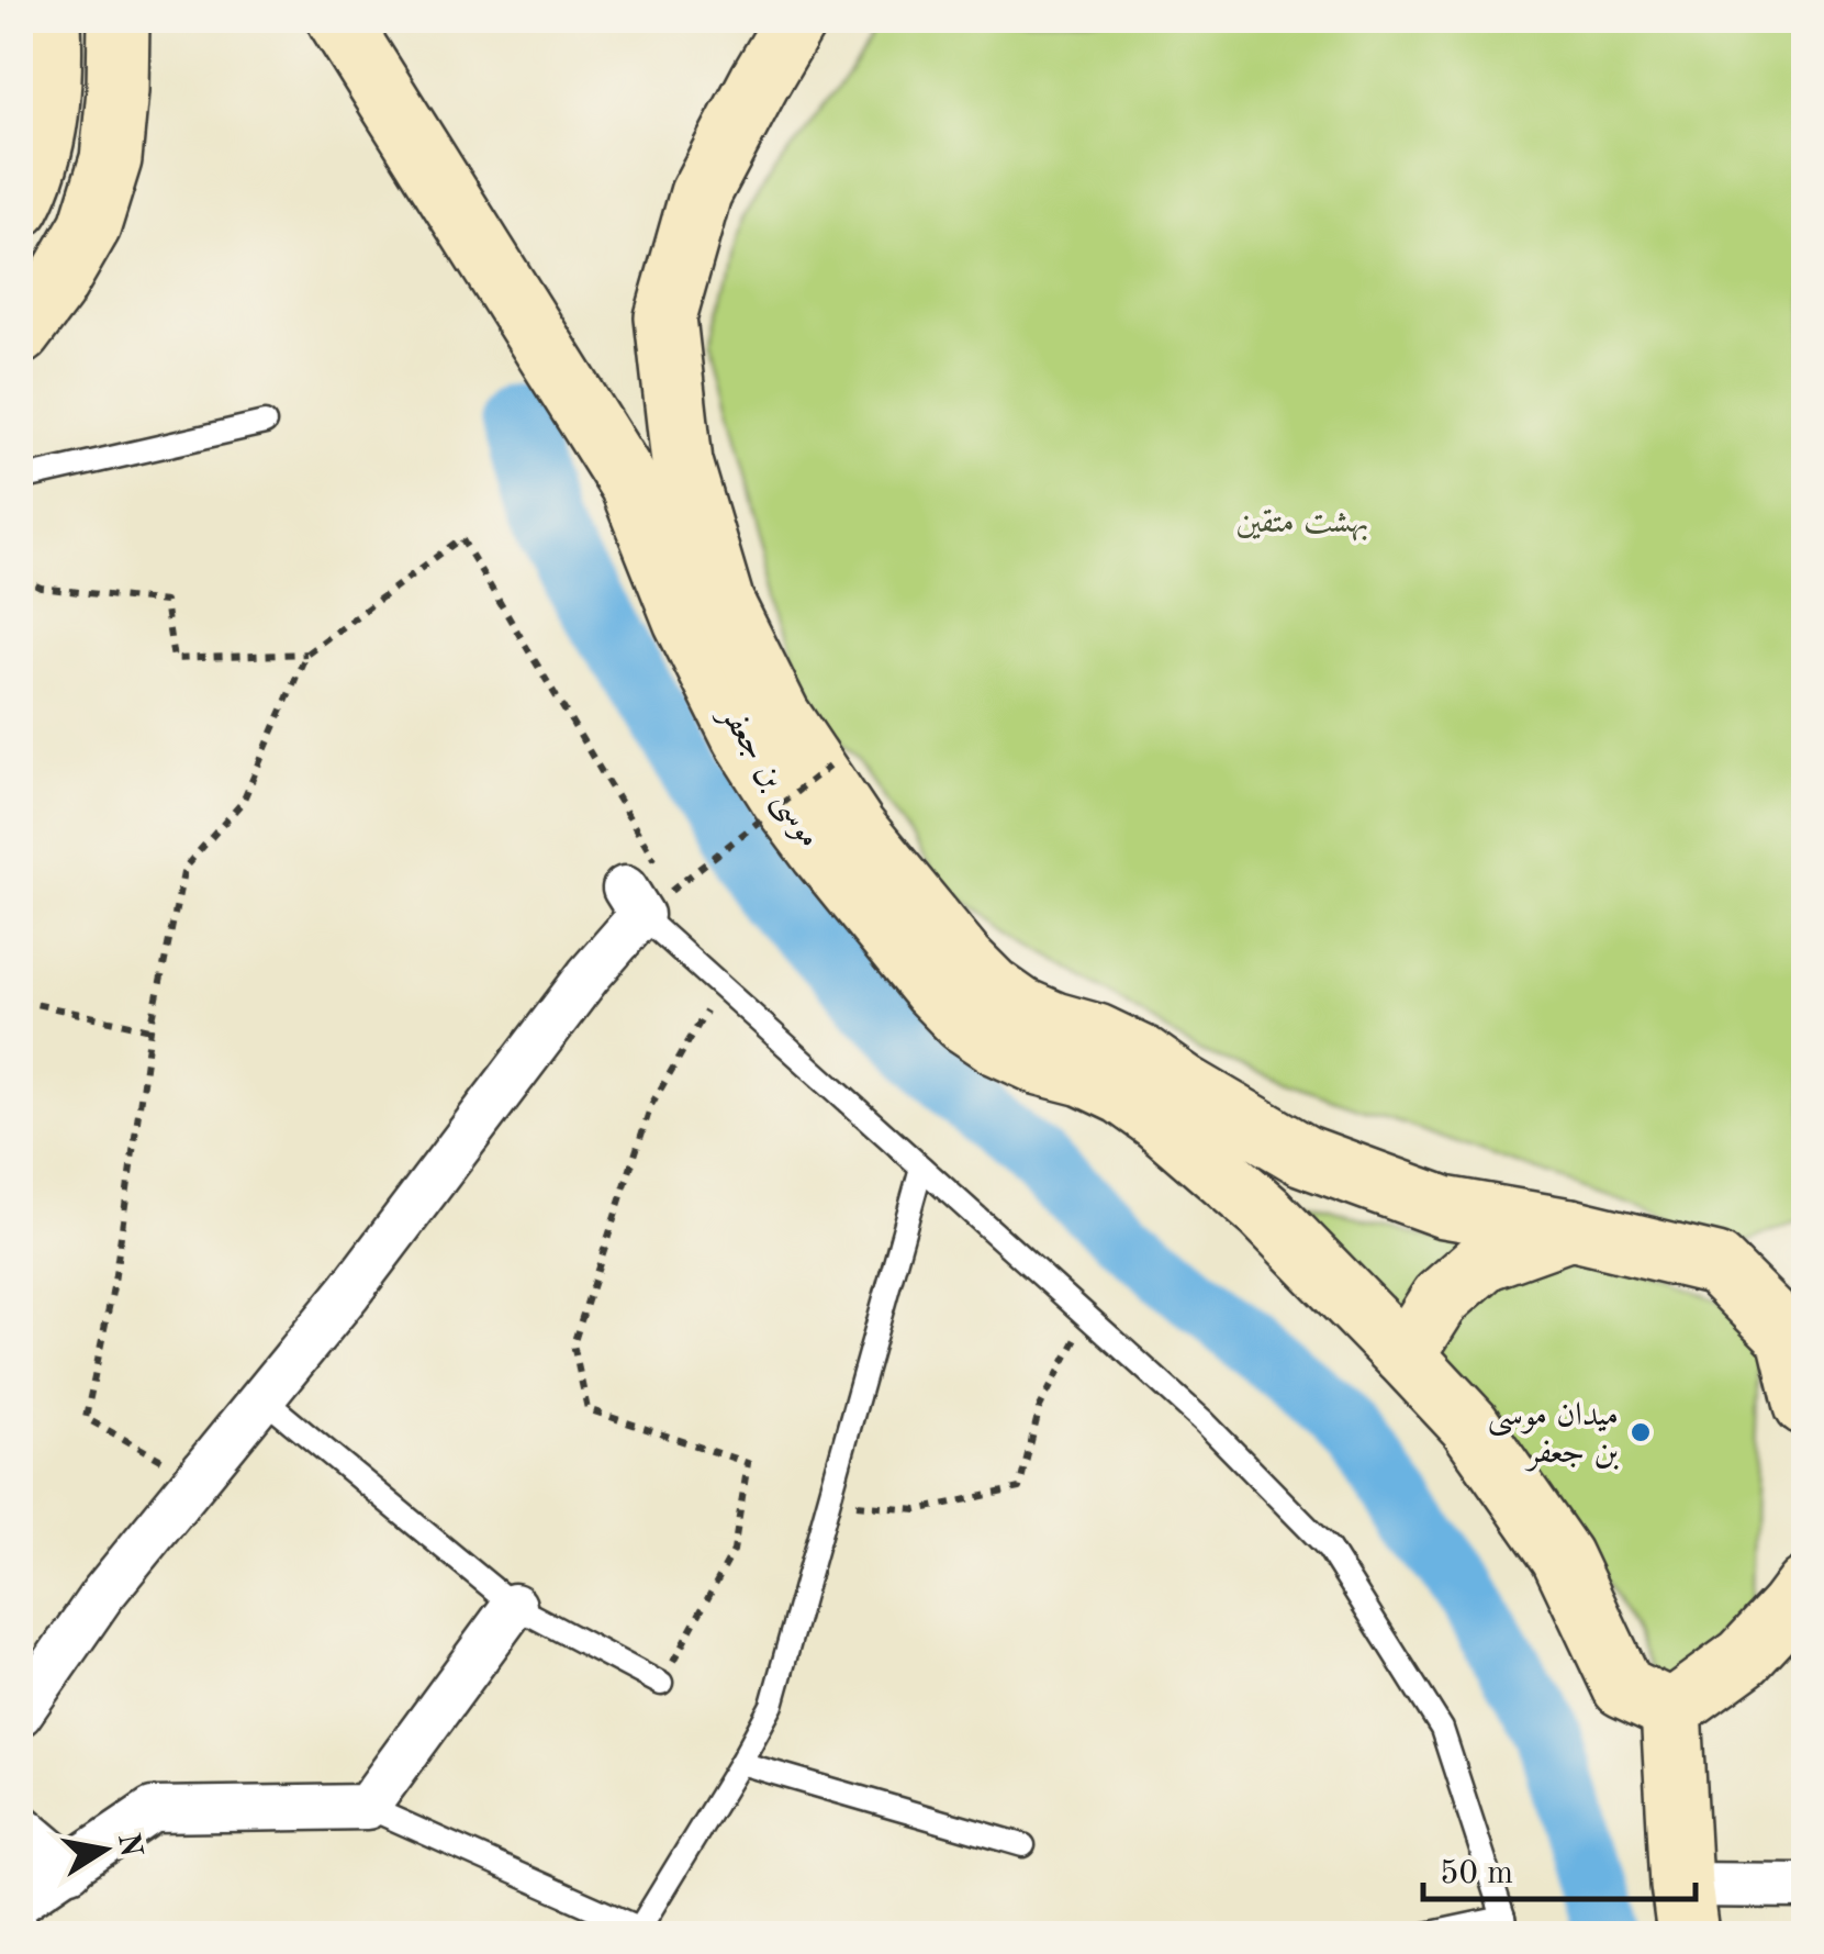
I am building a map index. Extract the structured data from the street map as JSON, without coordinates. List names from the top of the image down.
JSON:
{
  "streets": {
    "street": ["موسی بن جعفر"]
  },
  "parks": ["بهشت متقین"],
  "places": ["میدان موسی بن جعفر"],
  "scale_bar": "50 m",
  "north": "right"
}
